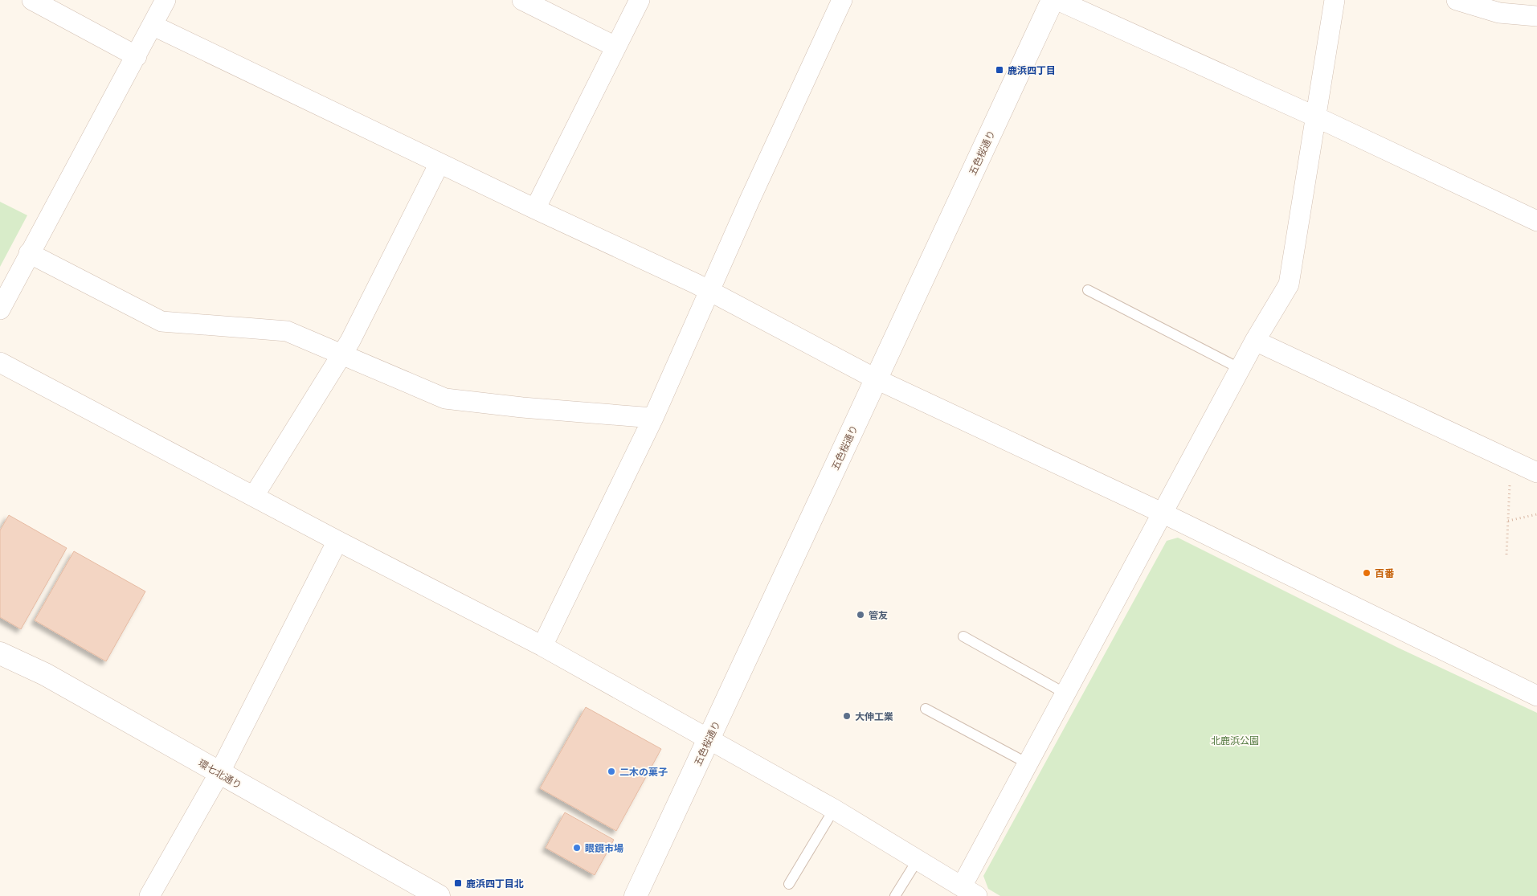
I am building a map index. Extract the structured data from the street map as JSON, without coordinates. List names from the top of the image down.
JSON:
{
  "streets": {
    "street": ["五色桜通り", "環七北通り"]
  },
  "parks": ["北鹿浜公園"],
  "places": {
    "transit": ["鹿浜四丁目", "鹿浜四丁目北"],
    "other": [
      "百番",
      "管友",
      "大伸工業",
      "二木の菓子",
      "眼鏡市場"
    ]
  }
}
